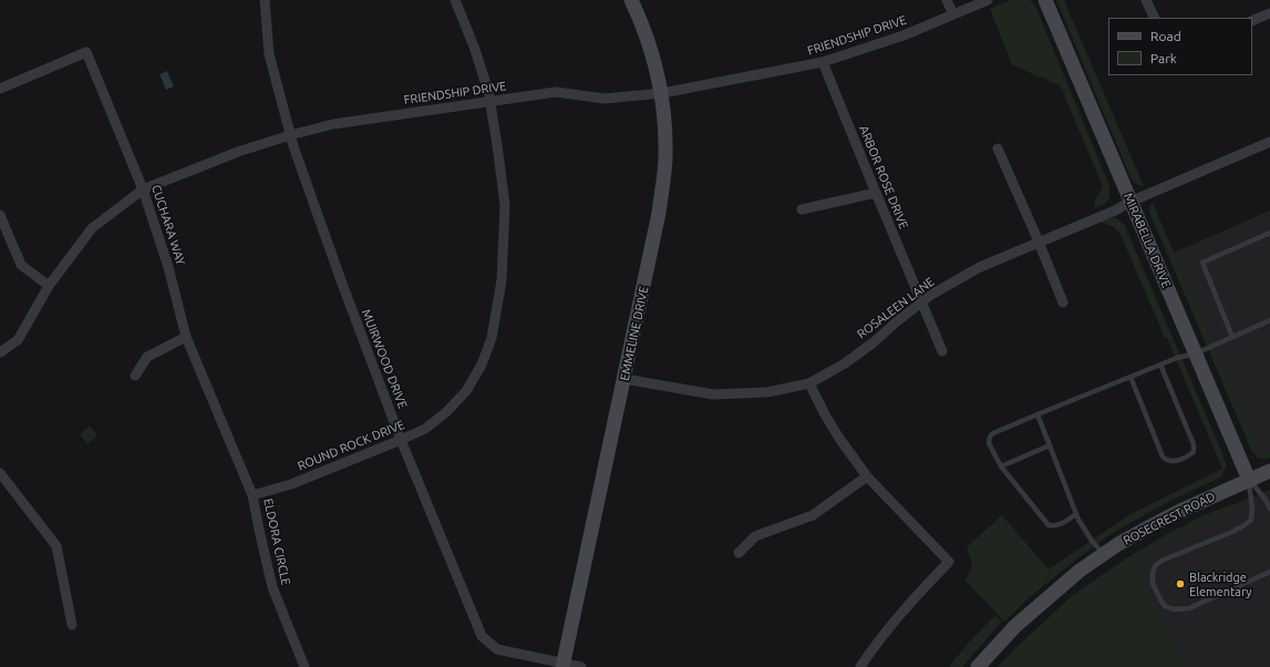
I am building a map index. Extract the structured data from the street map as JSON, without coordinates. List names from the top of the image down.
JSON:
{
  "streets": {
    "street": [
      "FRIENDSHIP DRIVE",
      "ARBOR ROSE DRIVE",
      "CUCHARA WAY",
      "MIRABELLA DRIVE",
      "ROSALEEN LANE",
      "EMMELINE DRIVE",
      "MUIRWOOD DRIVE",
      "ROUND ROCK DRIVE",
      "ROSECREST ROAD",
      "ELDORA CIRCLE"
    ]
  },
  "crossings": [
    ["FRIENDSHIP DRIVE", "ARBOR ROSE DRIVE"],
    ["FRIENDSHIP DRIVE", "CUCHARA WAY"],
    ["FRIENDSHIP DRIVE", "EMMELINE DRIVE"],
    ["FRIENDSHIP DRIVE", "MUIRWOOD DRIVE"],
    ["FRIENDSHIP DRIVE", "ROUND ROCK DRIVE"],
    ["ARBOR ROSE DRIVE", "ROSALEEN LANE"],
    ["CUCHARA WAY", "ROUND ROCK DRIVE"],
    ["CUCHARA WAY", "ELDORA CIRCLE"],
    ["MIRABELLA DRIVE", "ROSALEEN LANE"],
    ["MIRABELLA DRIVE", "ROSECREST ROAD"],
    ["ROSALEEN LANE", "EMMELINE DRIVE"],
    ["EMMELINE DRIVE", "MUIRWOOD DRIVE"],
    ["MUIRWOOD DRIVE", "ROUND ROCK DRIVE"],
    ["ROUND ROCK DRIVE", "ELDORA CIRCLE"]
  ],
  "places": ["Blackridge Elementary"],
  "legend": ["Road", "Park"]
}
